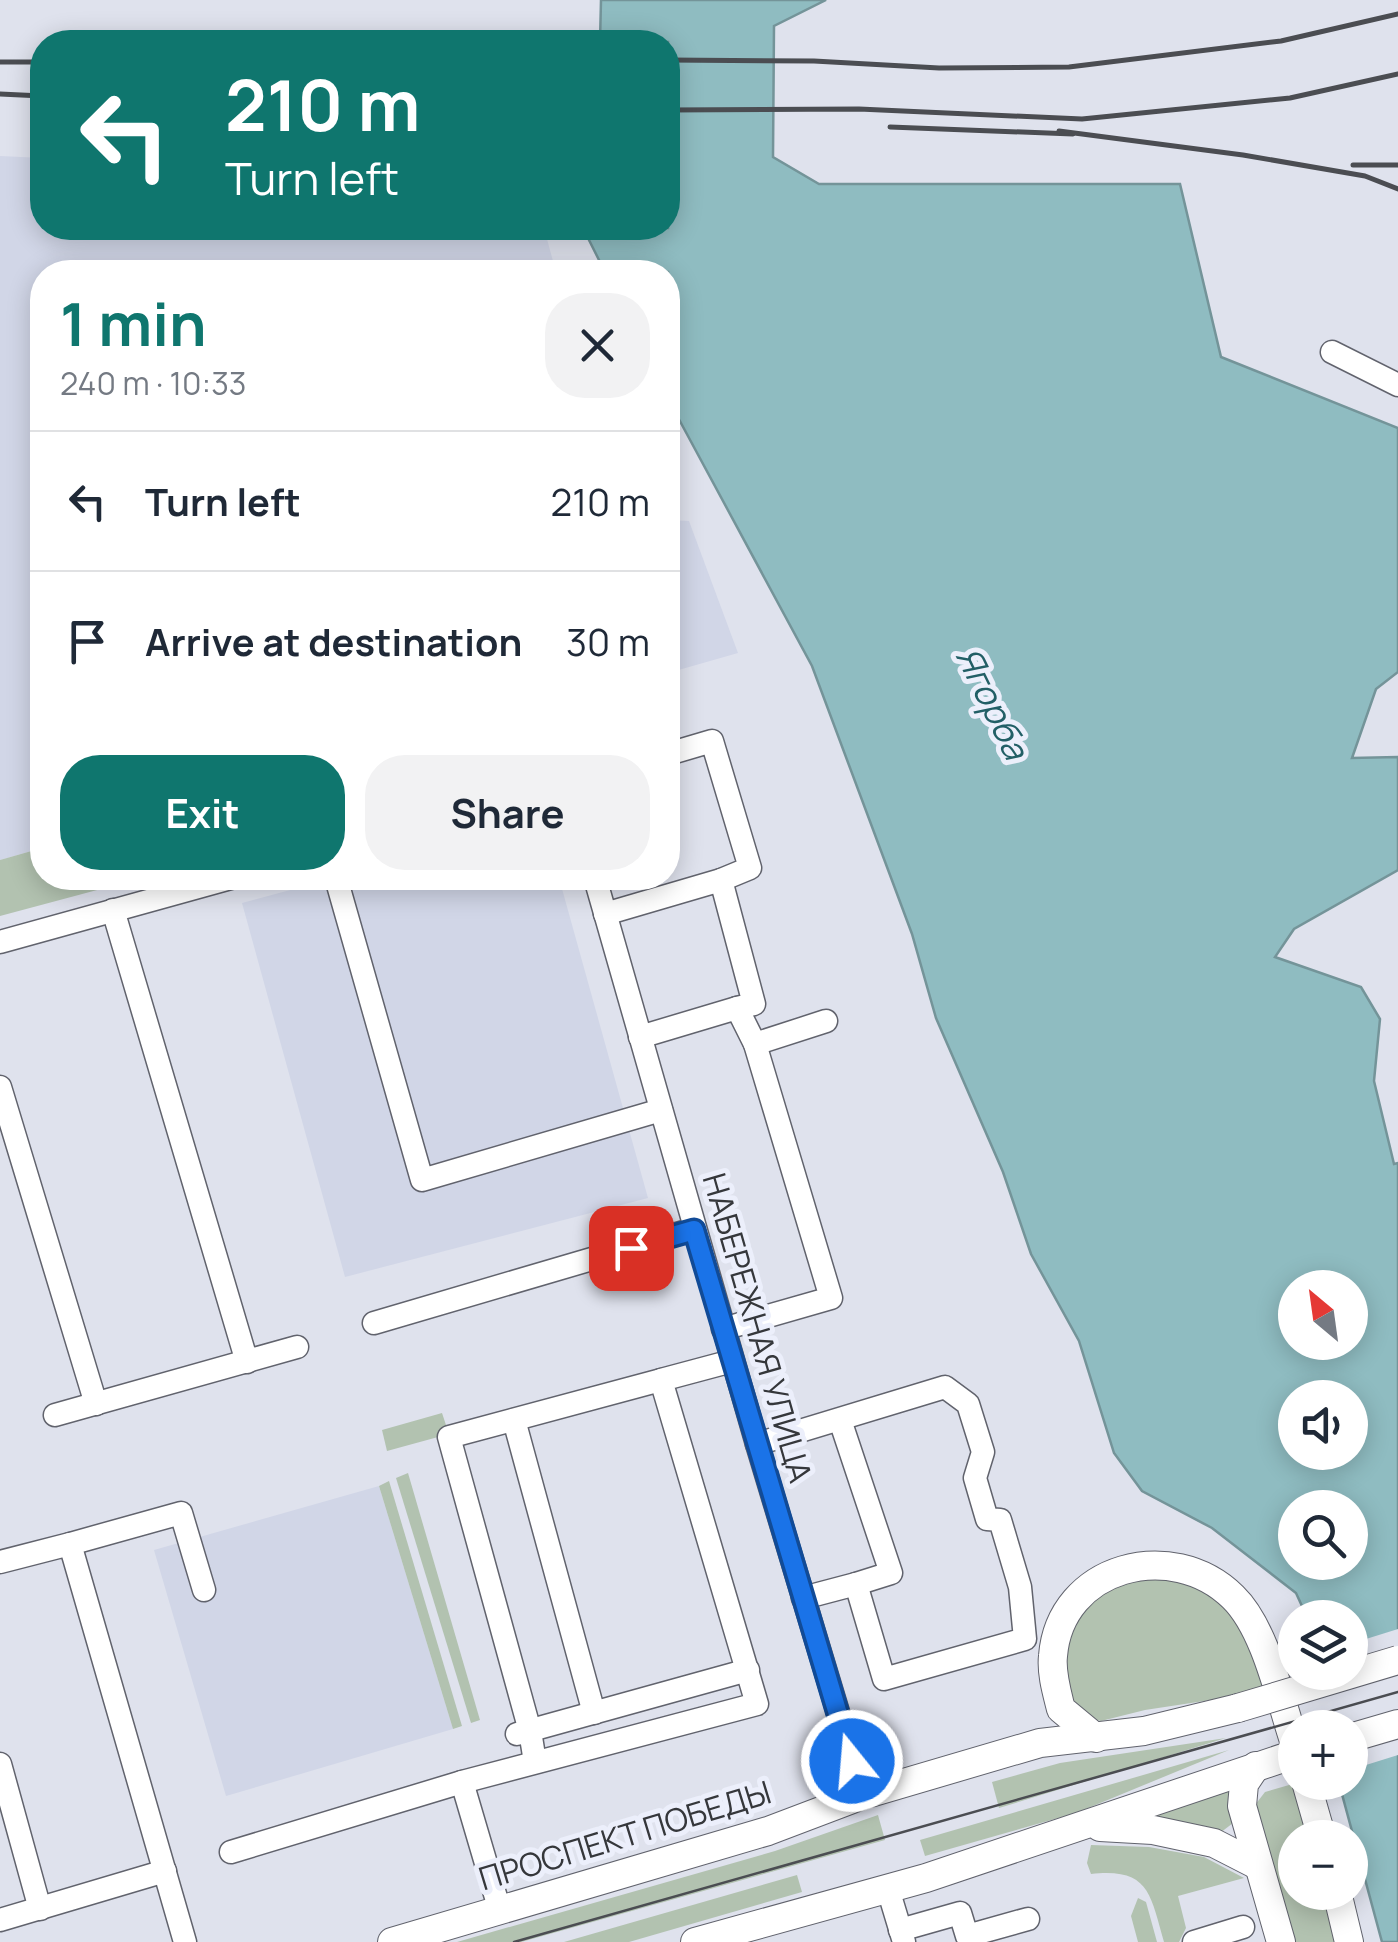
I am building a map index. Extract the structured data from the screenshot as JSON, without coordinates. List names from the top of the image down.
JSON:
{
  "streets": {
    "main road": ["ПРОСПЕКТ ПОБЕДЫ"],
    "street": ["НАБЕРЕЖНАЯ УЛИЦА"]
  },
  "crossings": [
    ["НАБЕРЕЖНАЯ УЛИЦА", "ПРОСПЕКТ ПОБЕДЫ"]
  ],
  "water": ["Ягорба"],
  "north": "top left",
  "page": {
    "turn": ["210 m", "Turn left"],
    "heading": ["1 min", "240 m · 10:33"],
    "list": [
      {
        "name": "Turn left",
        "value": "210 m"
      },
      {
        "name": "Arrive at destination",
        "value": "30 m"
      }
    ],
    "buttons": ["Exit", "Share"],
    "map_buttons": ["+", "−"]
  }
}
